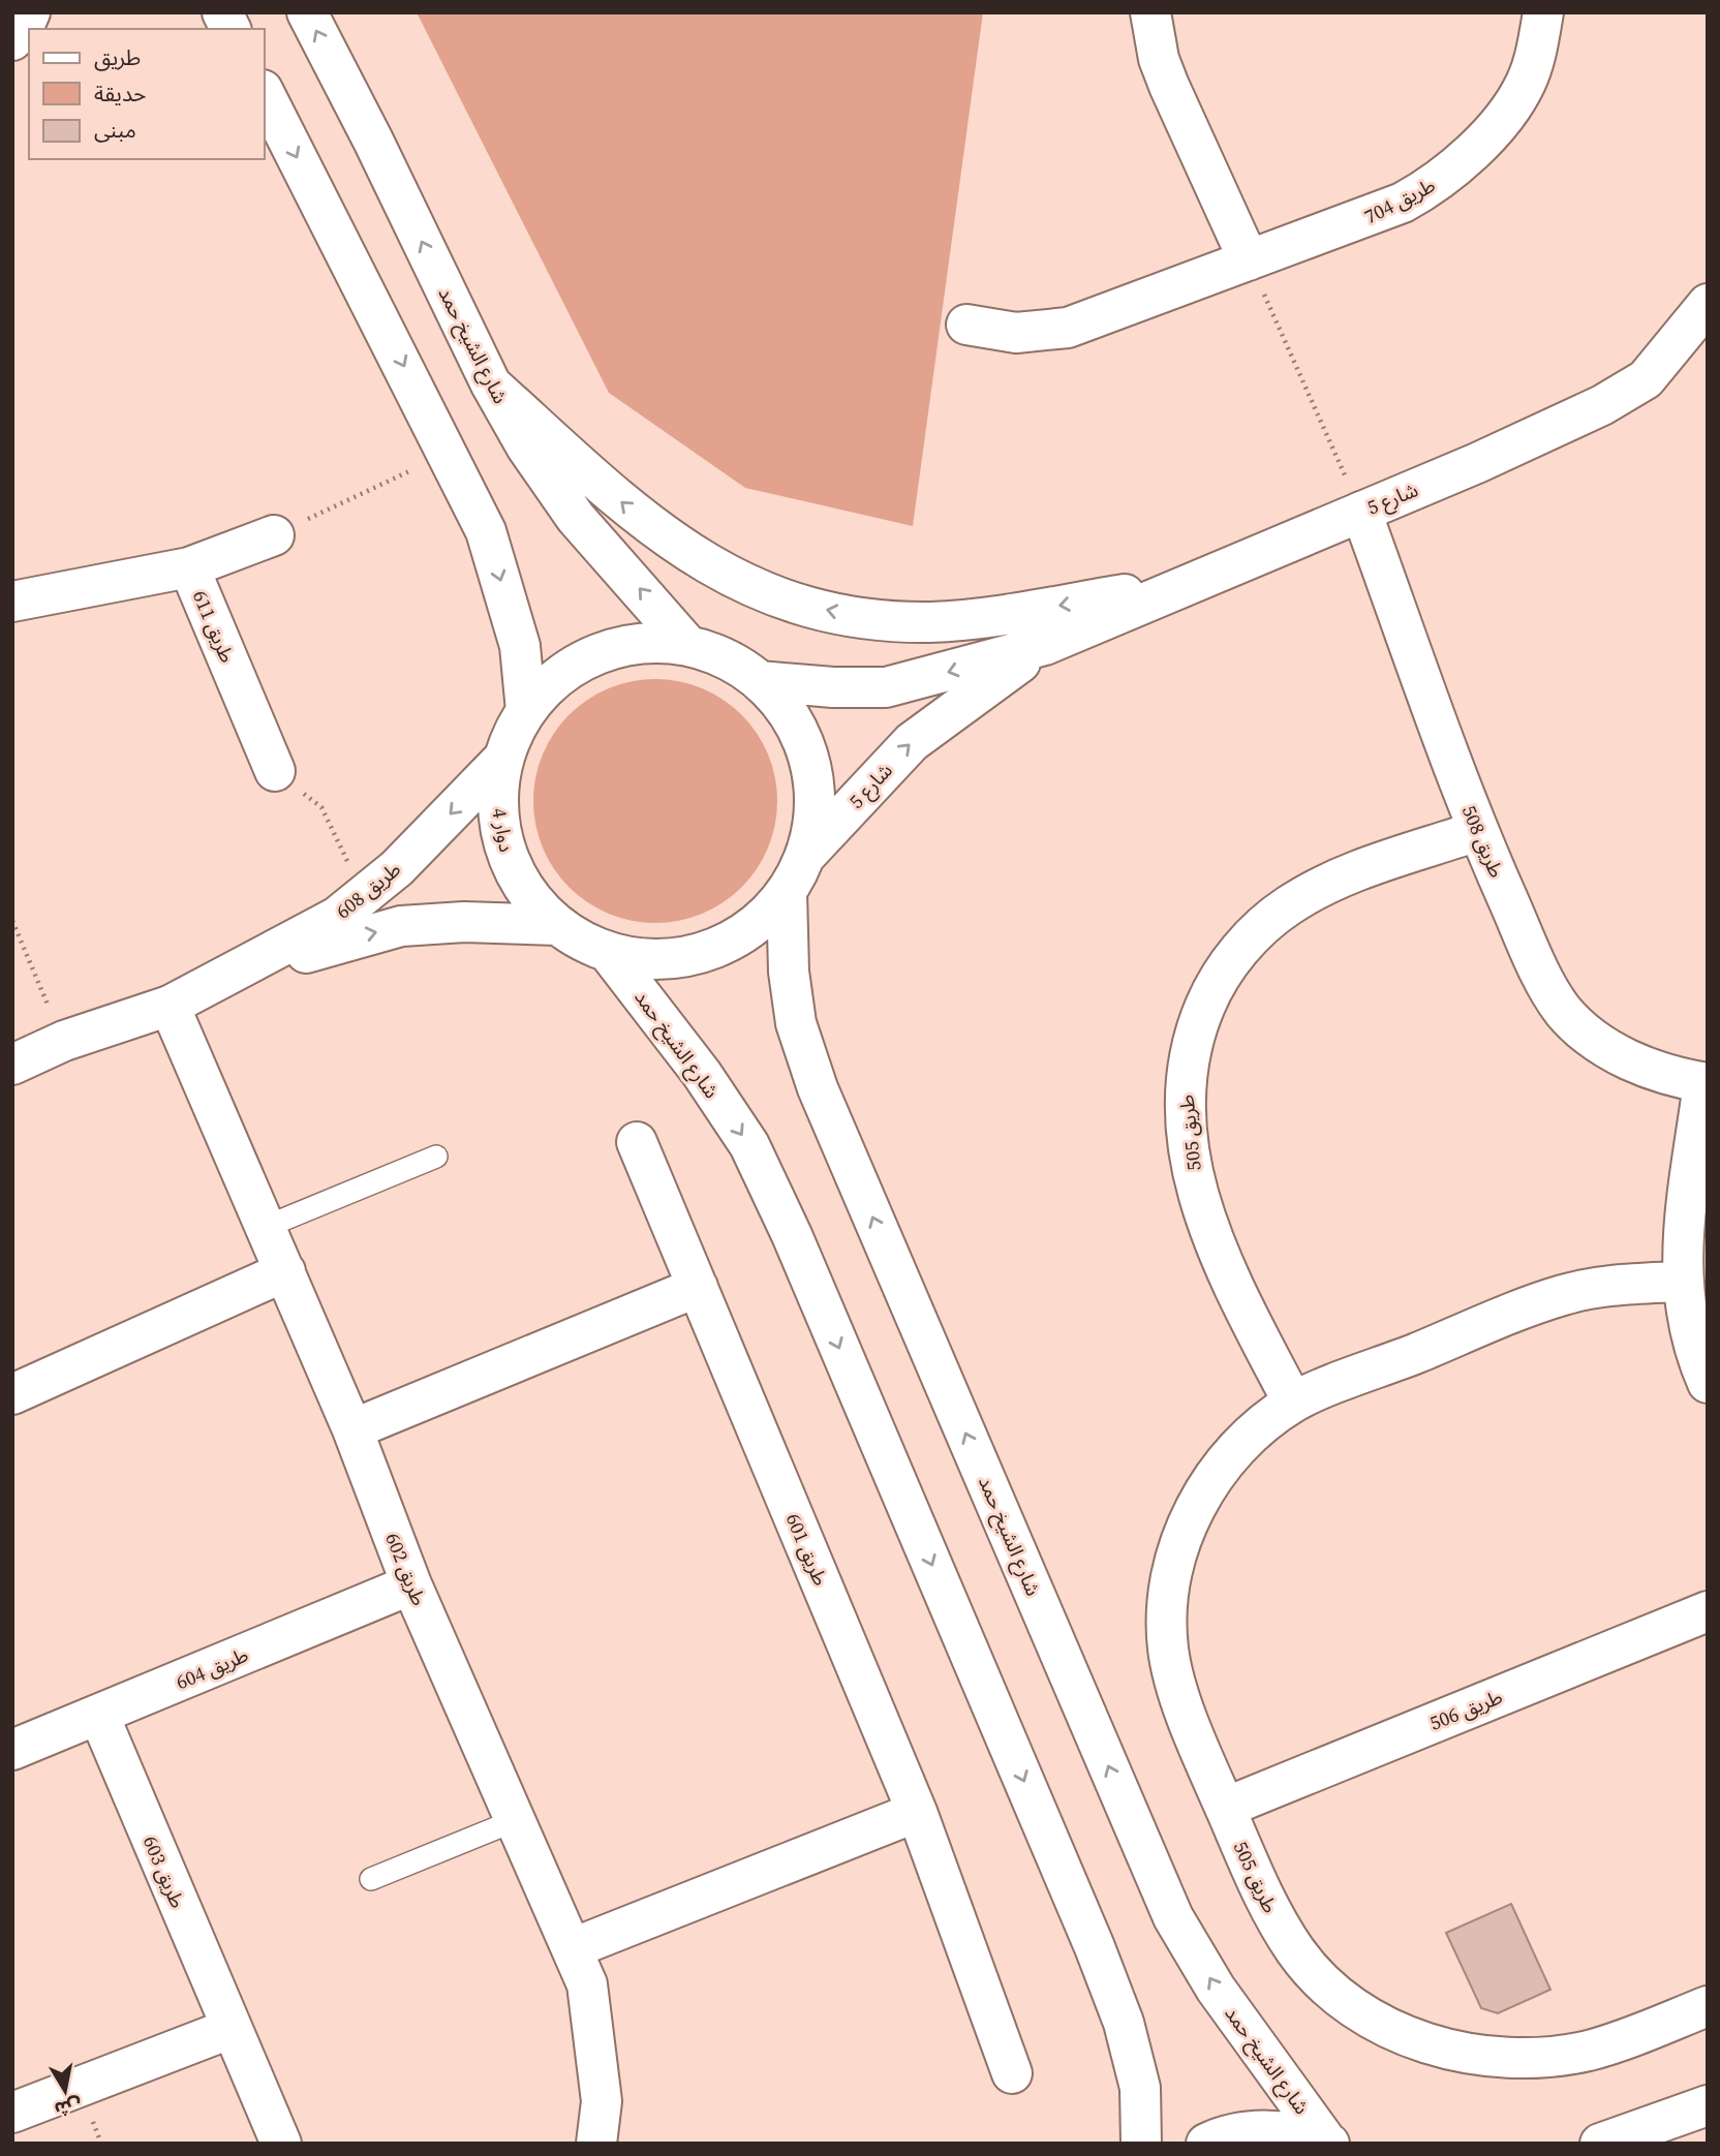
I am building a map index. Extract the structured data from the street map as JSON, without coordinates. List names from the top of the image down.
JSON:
{
  "streets": {
    "street": [
      "طريق 704",
      "شارع الشيخ حمد",
      "شارع 5",
      "طريق 611",
      "دوار 4",
      "طريق 508",
      "طريق 608",
      "طريق 505",
      "طريق 601",
      "طريق 602",
      "طريق 604",
      "طريق 506",
      "طريق 603"
    ]
  },
  "crossings": [
    ["شارع الشيخ حمد", "دوار 4"],
    ["شارع 5", "دوار 4"],
    ["شارع 5", "طريق 508"],
    ["دوار 4", "طريق 608"],
    ["طريق 508", "طريق 505"],
    ["طريق 608", "طريق 602"],
    ["طريق 505", "طريق 506"],
    ["طريق 602", "طريق 604"],
    ["طريق 604", "طريق 603"]
  ],
  "legend": ["طريق", "حديقة", "مبنى"],
  "north": "bottom"
}
